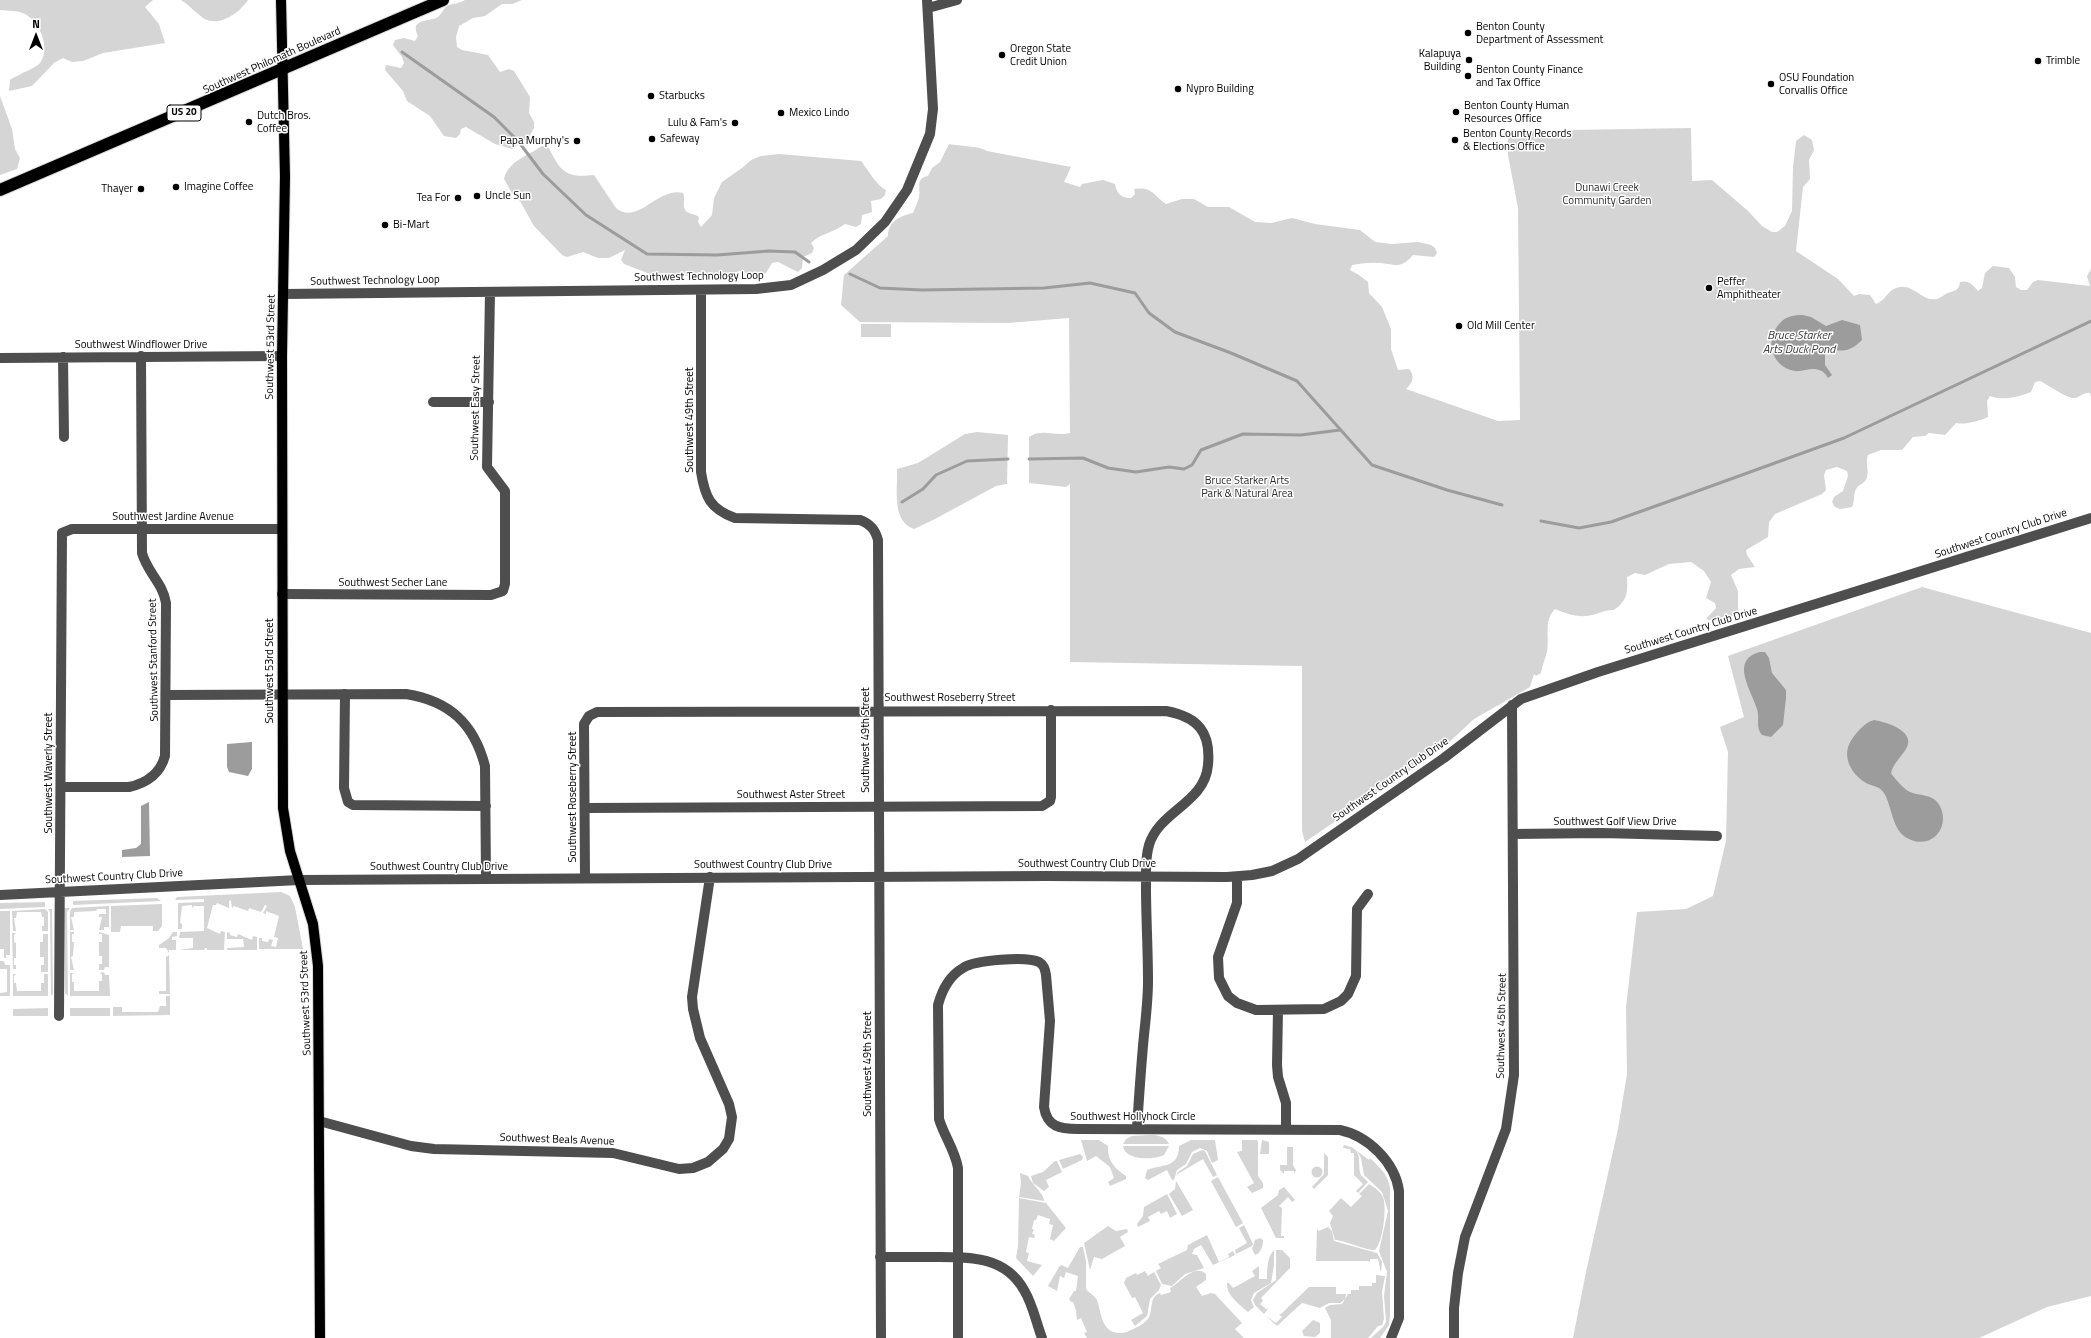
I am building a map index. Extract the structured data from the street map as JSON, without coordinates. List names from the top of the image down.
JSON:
{
  "streets": {
    "highway": ["Southwest Philomath Boulevard", "US 20"],
    "main road": ["Southwest 53rd Street"],
    "street": [
      "Southwest Technology Loop",
      "Southwest Windflower Drive",
      "Southwest Easy Street",
      "Southwest 49th Street",
      "Southwest Jardine Avenue",
      "Southwest Country Club Drive",
      "Southwest Secher Lane",
      "Southwest Stanford Street",
      "Southwest Roseberry Street",
      "Southwest Waverly Street",
      "Southwest Aster Street",
      "Southwest Golf View Drive",
      "Southwest 45th Street",
      "Southwest Hollyhock Circle",
      "Southwest Beals Avenue"
    ]
  },
  "crossings": [
    ["Southwest Philomath Boulevard", "Southwest 53rd Street"],
    ["Southwest Technology Loop", "Southwest 53rd Street"],
    ["Southwest Technology Loop", "Southwest Easy Street"],
    ["Southwest Technology Loop", "Southwest 49th Street"],
    ["Southwest Windflower Drive", "Southwest 53rd Street"],
    ["Southwest Windflower Drive", "Southwest Stanford Street"],
    ["Southwest 53rd Street", "Southwest Jardine Avenue"],
    ["Southwest 53rd Street", "Southwest Country Club Drive"],
    ["Southwest 53rd Street", "Southwest Secher Lane"],
    ["Southwest 53rd Street", "Southwest Beals Avenue"],
    ["Southwest Easy Street", "Southwest Secher Lane"],
    ["Southwest 49th Street", "Southwest Country Club Drive"],
    ["Southwest 49th Street", "Southwest Roseberry Street"],
    ["Southwest 49th Street", "Southwest Aster Street"],
    ["Southwest Jardine Avenue", "Southwest Stanford Street"],
    ["Southwest Jardine Avenue", "Southwest Waverly Street"],
    ["Southwest Country Club Drive", "Southwest Roseberry Street"],
    ["Southwest Country Club Drive", "Southwest Waverly Street"],
    ["Southwest Country Club Drive", "Southwest 45th Street"],
    ["Southwest Country Club Drive", "Southwest Beals Avenue"],
    ["Southwest Stanford Street", "Southwest Waverly Street"],
    ["Southwest Roseberry Street", "Southwest Aster Street"],
    ["Southwest Roseberry Street", "Southwest Hollyhock Circle"],
    ["Southwest Golf View Drive", "Southwest 45th Street"]
  ],
  "water": ["Bruce Starker Arts Duck Pond"],
  "parks": ["Dunawi Creek Community Garden", "Bruce Starker Arts Park & Natural Area"],
  "places": [
    "Benton County Department of Assessment",
    "Oregon State Credit Union",
    "Kalapuya Building",
    "Trimble",
    "Benton County Finance and Tax Office",
    "OSU Foundation Corvallis Office",
    "Nypro Building",
    "Starbucks",
    "Benton County Human Resources Office",
    "Mexico Lindo",
    "Dutch Bros. Coffee",
    "Lulu & Fam's",
    "Safeway",
    "Benton County Records & Elections Office",
    "Papa Murphy's",
    "Imagine Coffee",
    "Thayer",
    "Uncle Sun",
    "Tea For",
    "Bi-Mart",
    "Peffer Amphitheater",
    "Old Mill Center"
  ],
  "north": "top"
}
